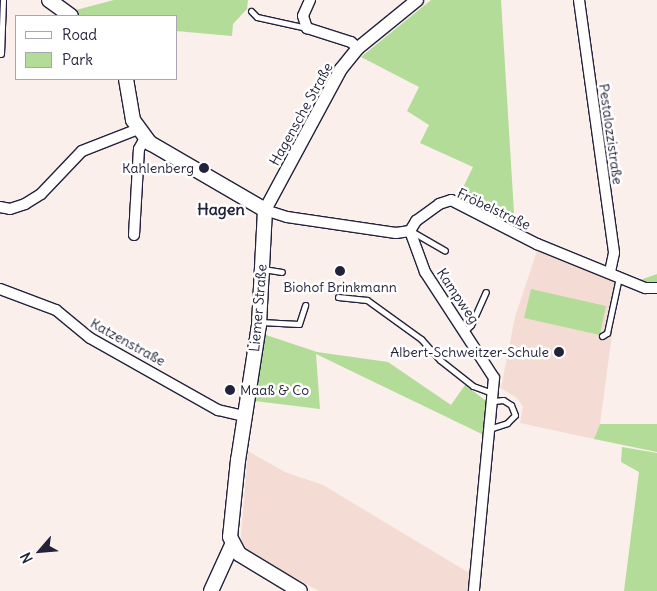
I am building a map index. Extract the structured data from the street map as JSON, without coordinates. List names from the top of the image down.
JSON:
{
  "streets": {
    "main road": ["Liemer Straße"],
    "street": [
      "Hagensche Straße",
      "Pestalozzistraße",
      "Fröbelstraße",
      "Kampweg",
      "Katzenstraße"
    ]
  },
  "crossings": [
    ["Hagensche Straße", "Liemer Straße"],
    ["Pestalozzistraße", "Fröbelstraße"],
    ["Fröbelstraße", "Kampweg"],
    ["Liemer Straße", "Katzenstraße"]
  ],
  "districts": ["Hagen"],
  "places": [
    "Kahlenberg",
    "Biohof Brinkmann",
    "Albert-Schweitzer-Schule",
    "Maaß & Co"
  ],
  "legend": ["Road", "Park"],
  "north": "bottom left"
}
